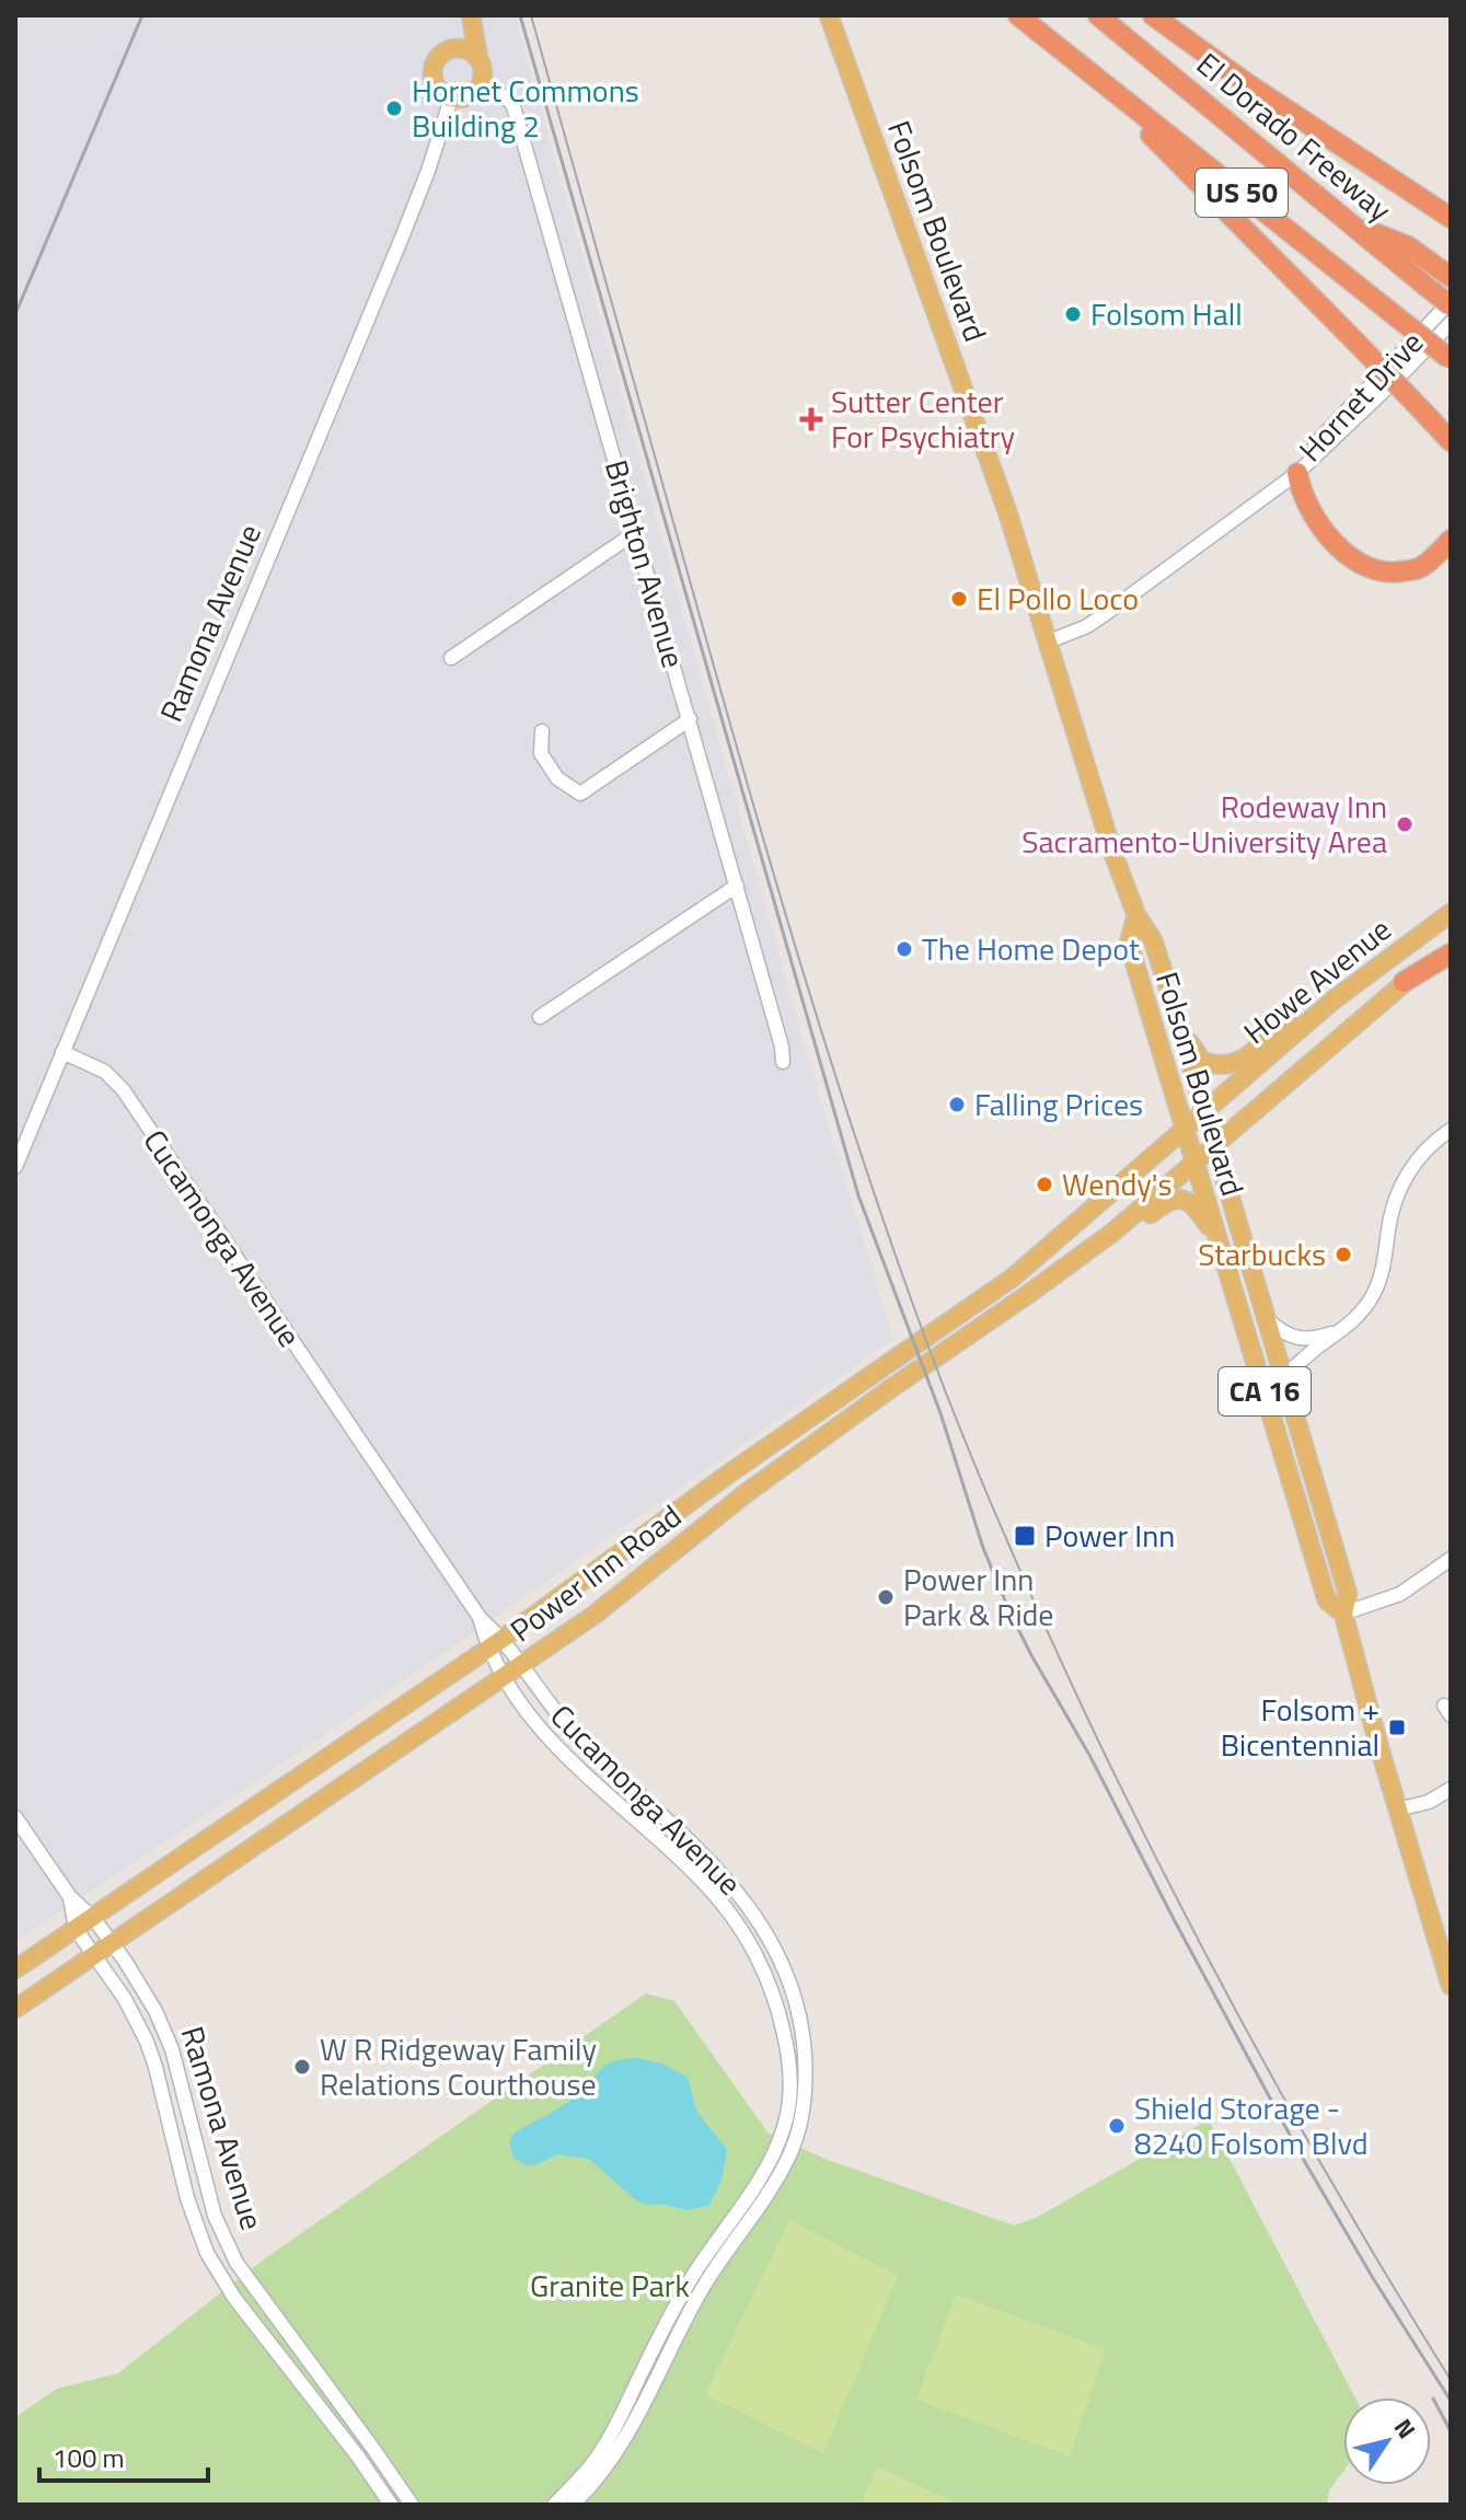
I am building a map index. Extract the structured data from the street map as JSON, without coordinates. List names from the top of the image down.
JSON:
{
  "streets": {
    "highway": ["El Dorado Freeway", "US 50"],
    "main road": [
      "Folsom Boulevard",
      "Howe Avenue",
      "CA 16",
      "Power Inn Road"
    ],
    "street": [
      "Hornet Drive",
      "Brighton Avenue",
      "Ramona Avenue",
      "Cucamonga Avenue"
    ]
  },
  "crossings": [
    ["El Dorado Freeway", "Hornet Drive"],
    ["Folsom Boulevard", "Hornet Drive"],
    ["Folsom Boulevard", "Howe Avenue"],
    ["Folsom Boulevard", "Power Inn Road"],
    ["Brighton Avenue", "Ramona Avenue"],
    ["Ramona Avenue", "Cucamonga Avenue"],
    ["Ramona Avenue", "Power Inn Road"],
    ["Howe Avenue", "Power Inn Road"],
    ["Cucamonga Avenue", "Power Inn Road"]
  ],
  "parks": ["Granite Park"],
  "places": {
    "other": [
      "Hornet Commons Building 2",
      "Folsom Hall",
      "El Pollo Loco",
      "Rodeway Inn Sacramento-University Area",
      "The Home Depot",
      "Falling Prices",
      "Wendy's",
      "Starbucks",
      "Power Inn Park & Ride",
      "W R Ridgeway Family Relations Courthouse",
      "Shield Storage - 8240 Folsom Blvd"
    ],
    "health": ["Sutter Center For Psychiatry"],
    "transit": ["Power Inn", "Folsom + Bicentennial"]
  },
  "scale_bar": "100 m",
  "north": "top right"
}
